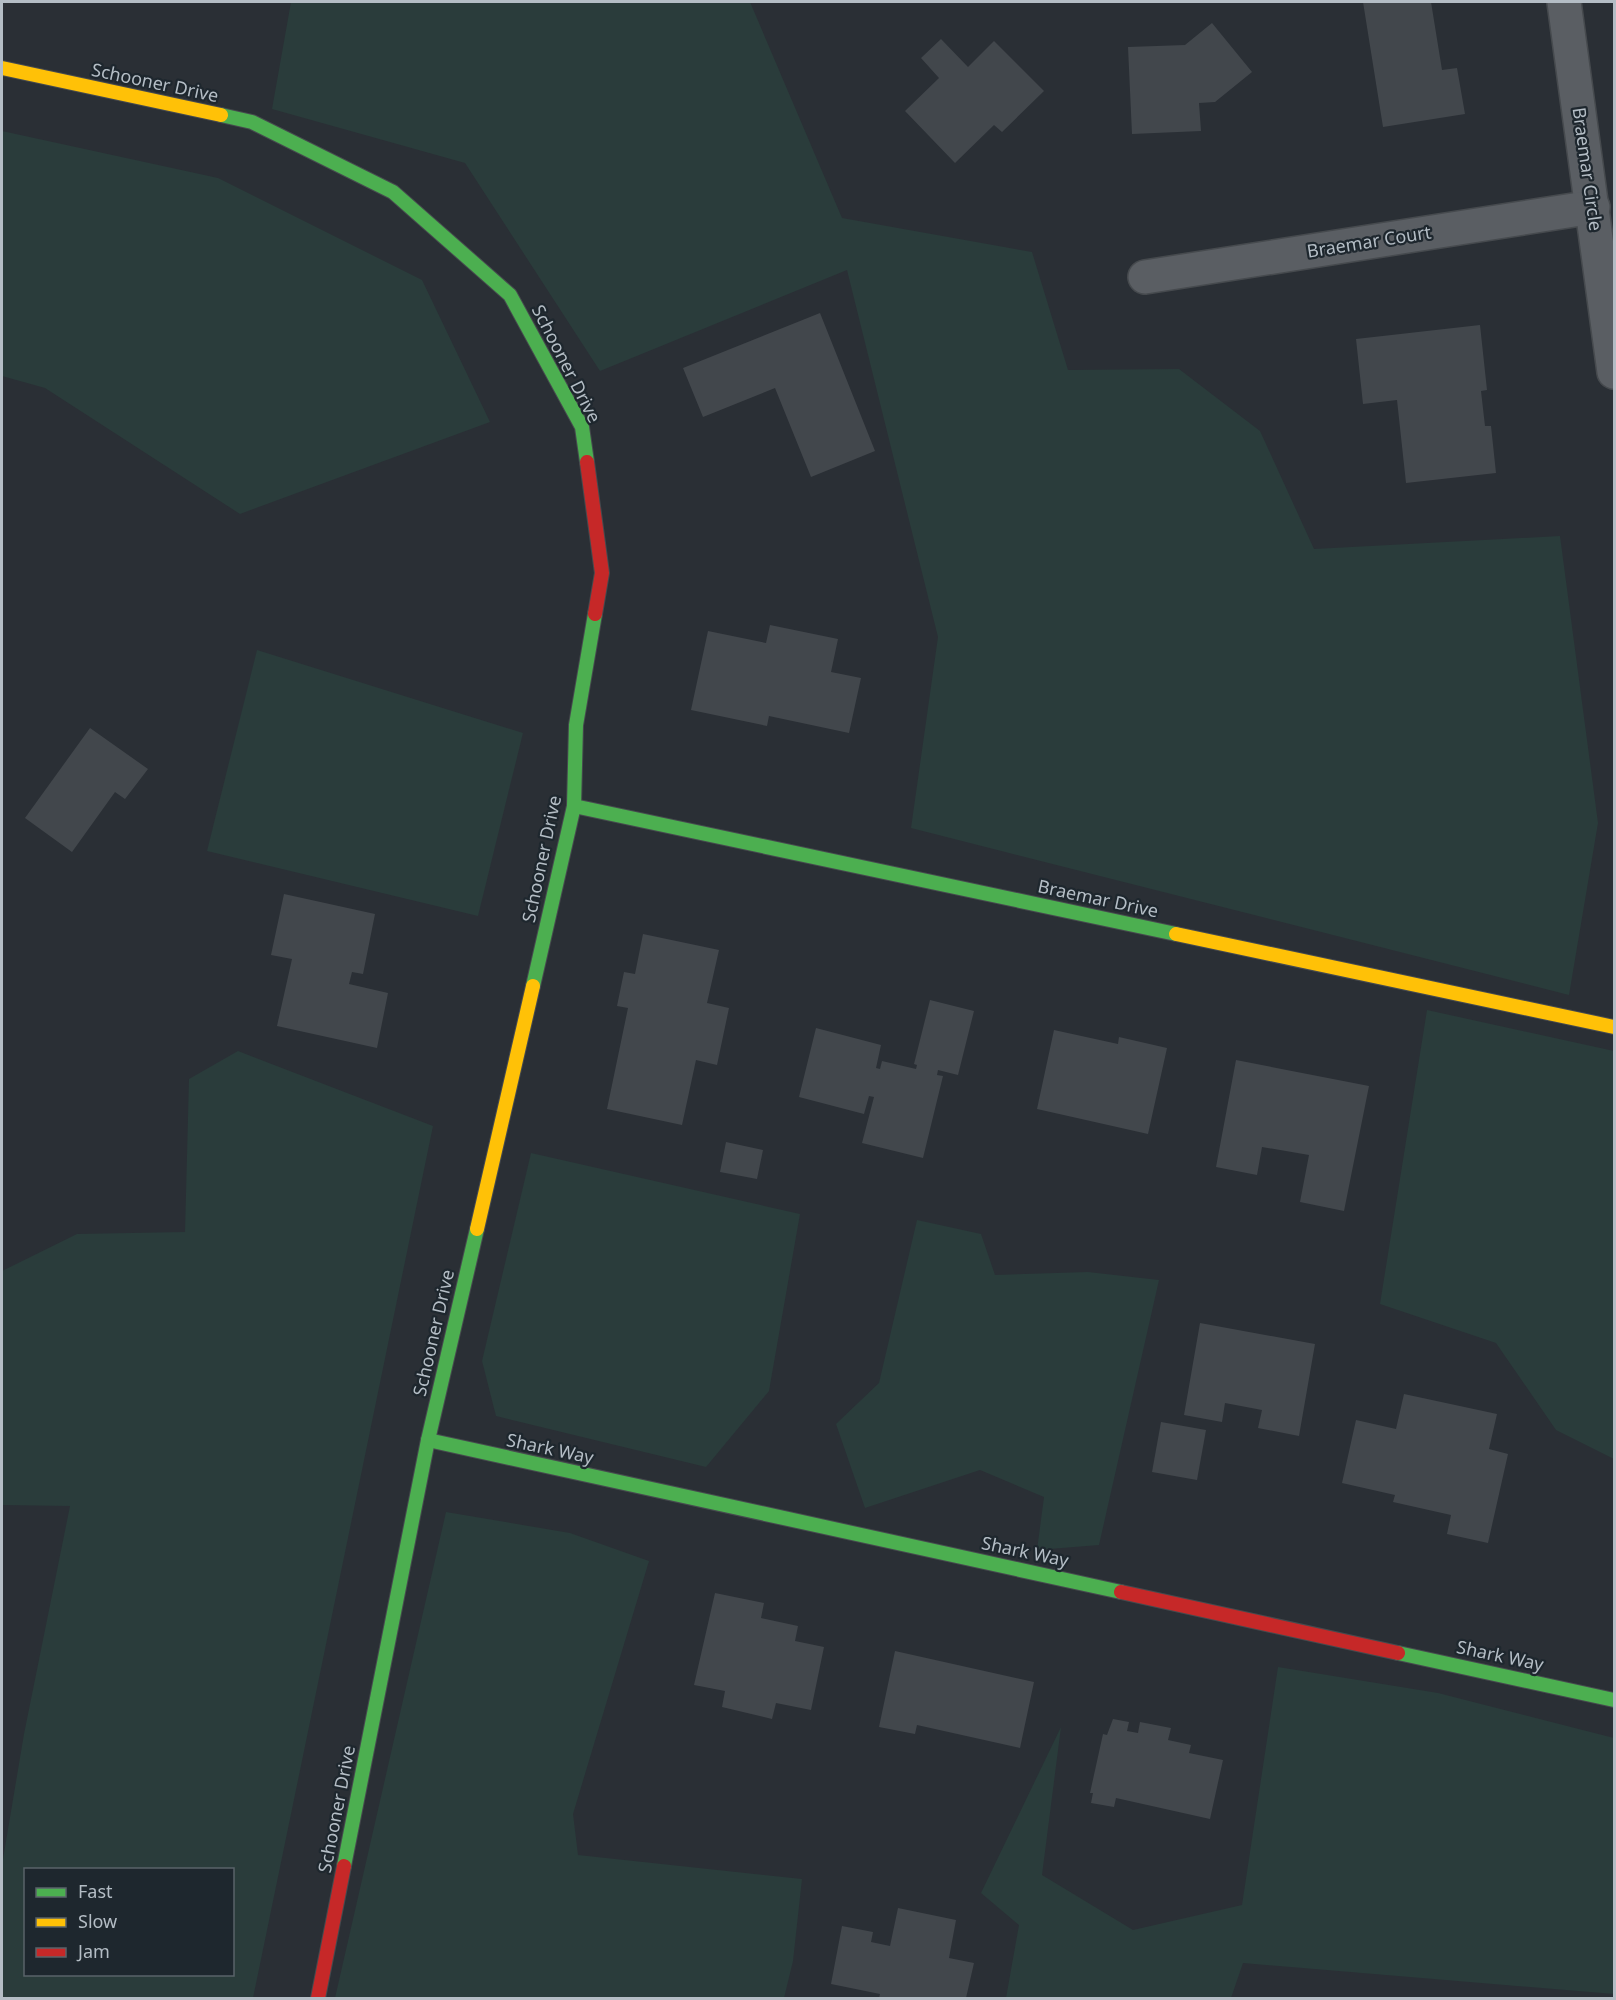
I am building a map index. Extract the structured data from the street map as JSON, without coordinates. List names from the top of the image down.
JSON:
{
  "streets": {
    "street": [
      "Schooner Drive",
      "Braemar Circle",
      "Braemar Court",
      "Braemar Drive",
      "Shark Way"
    ]
  },
  "crossings": [
    ["Schooner Drive", "Braemar Drive"],
    ["Schooner Drive", "Shark Way"],
    ["Braemar Circle", "Braemar Court"]
  ],
  "legend": ["Fast", "Slow", "Jam"]
}
